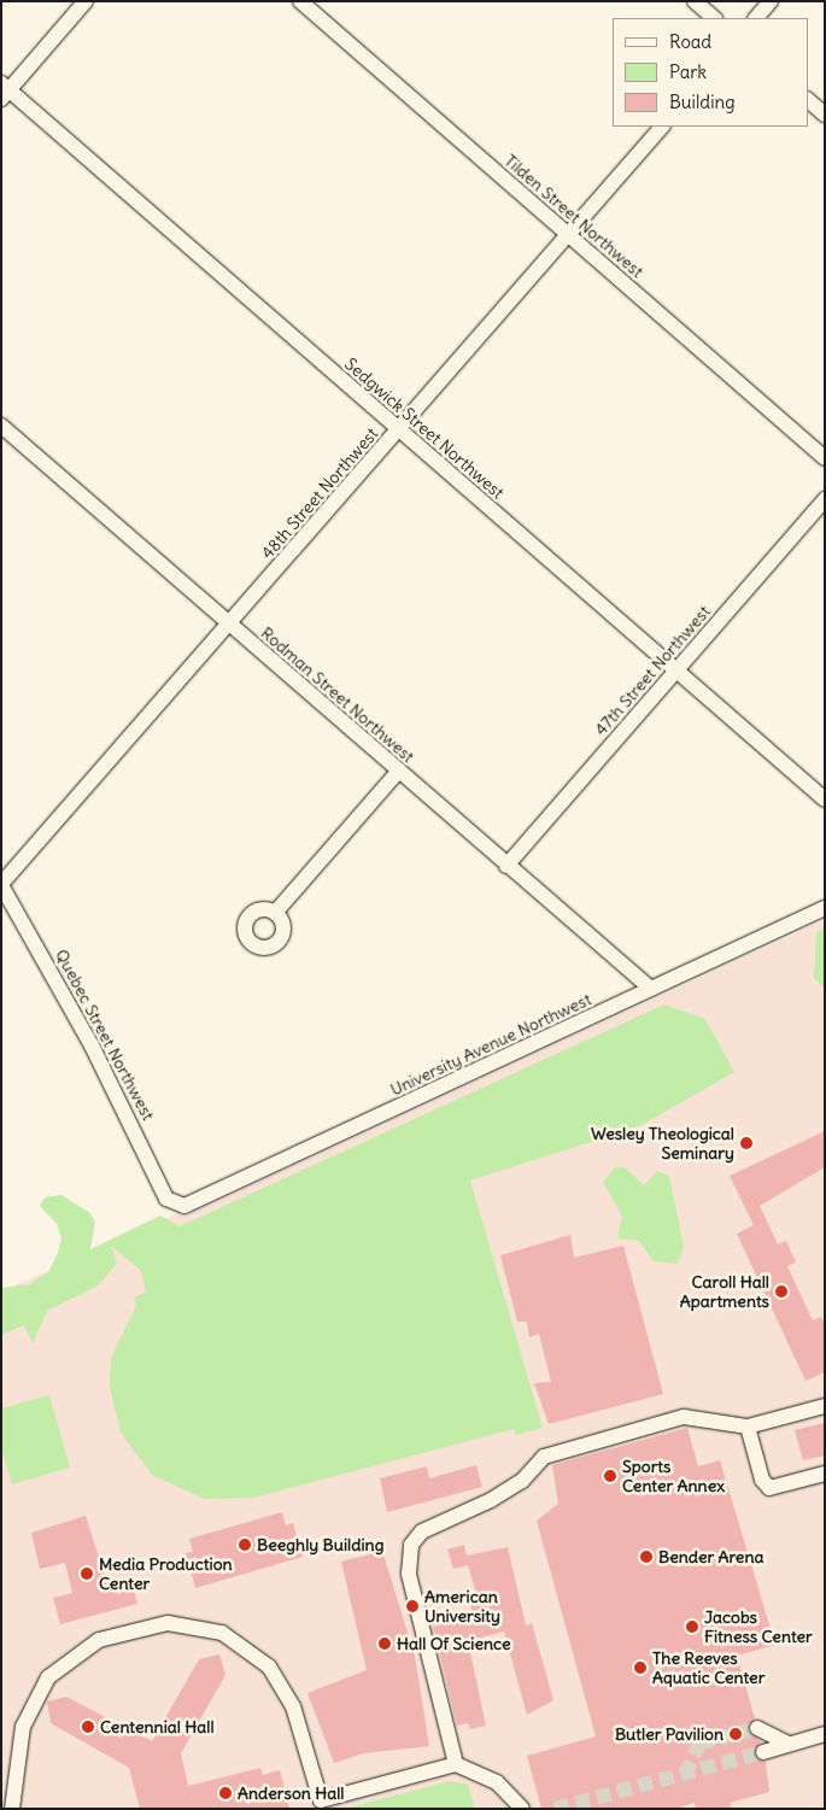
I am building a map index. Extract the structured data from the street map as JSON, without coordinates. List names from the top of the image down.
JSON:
{
  "streets": {
    "street": [
      "Tilden Street Northwest",
      "Sedgwick Street Northwest",
      "48th Street Northwest",
      "47th Street Northwest",
      "Rodman Street Northwest",
      "Quebec Street Northwest",
      "University Avenue Northwest"
    ]
  },
  "crossings": [
    ["Tilden Street Northwest", "48th Street Northwest"],
    ["Sedgwick Street Northwest", "48th Street Northwest"],
    ["Sedgwick Street Northwest", "47th Street Northwest"],
    ["48th Street Northwest", "Rodman Street Northwest"],
    ["48th Street Northwest", "Quebec Street Northwest"],
    ["47th Street Northwest", "Rodman Street Northwest"],
    ["Rodman Street Northwest", "University Avenue Northwest"],
    ["Quebec Street Northwest", "University Avenue Northwest"]
  ],
  "places": [
    "Wesley Theological Seminary",
    "Caroll Hall Apartments",
    "Sports Center Annex",
    "Beeghly Building",
    "Bender Arena",
    "Media Production Center",
    "American University",
    "Jacobs Fitness Center",
    "Hall Of Science",
    "The Reeves Aquatic Center",
    "Centennial Hall",
    "Butler Pavilion",
    "Anderson Hall"
  ],
  "legend": ["Road", "Park", "Building"]
}
